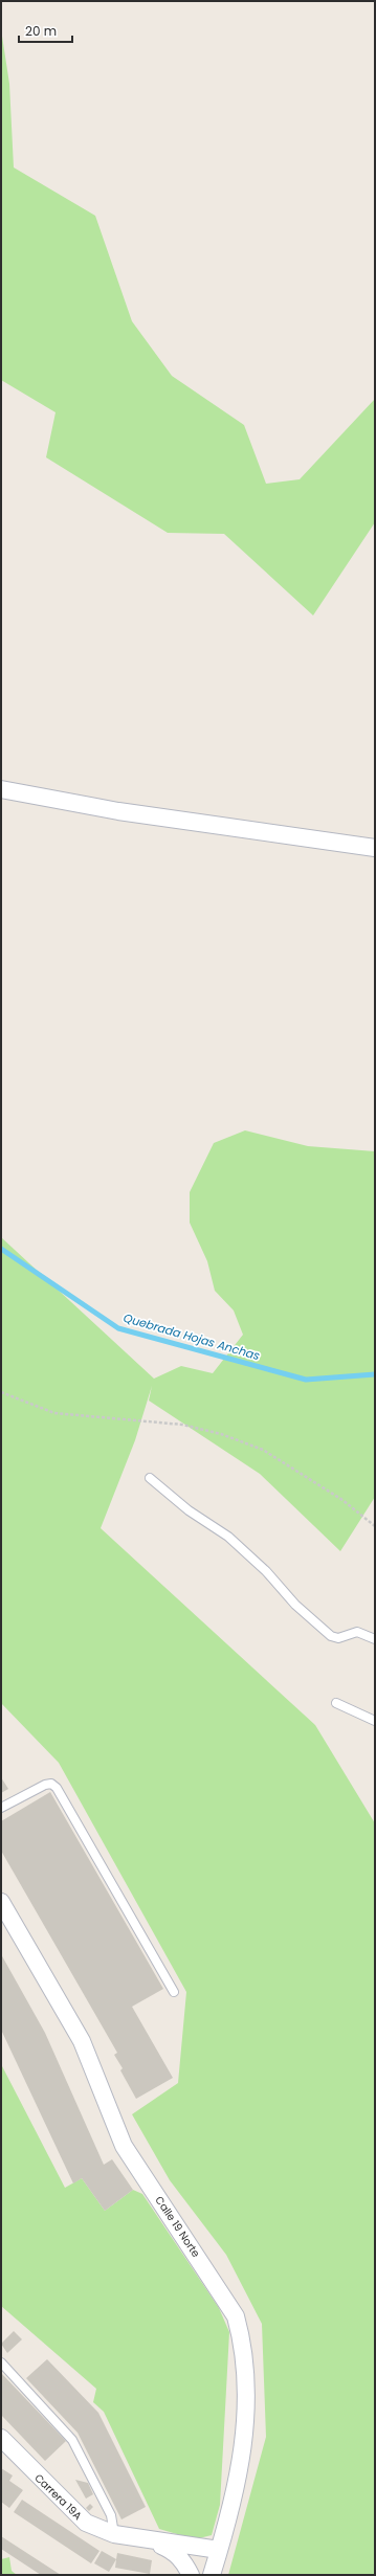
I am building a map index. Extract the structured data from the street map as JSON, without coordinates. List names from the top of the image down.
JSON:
{
  "streets": {
    "street": ["Calle 19 Norte", "Carrera 19A"]
  },
  "crossings": [
    ["Calle 19 Norte", "Carrera 19A"]
  ],
  "water": ["Quebrada Hojas Anchas"],
  "scale_bar": "20 m"
}
